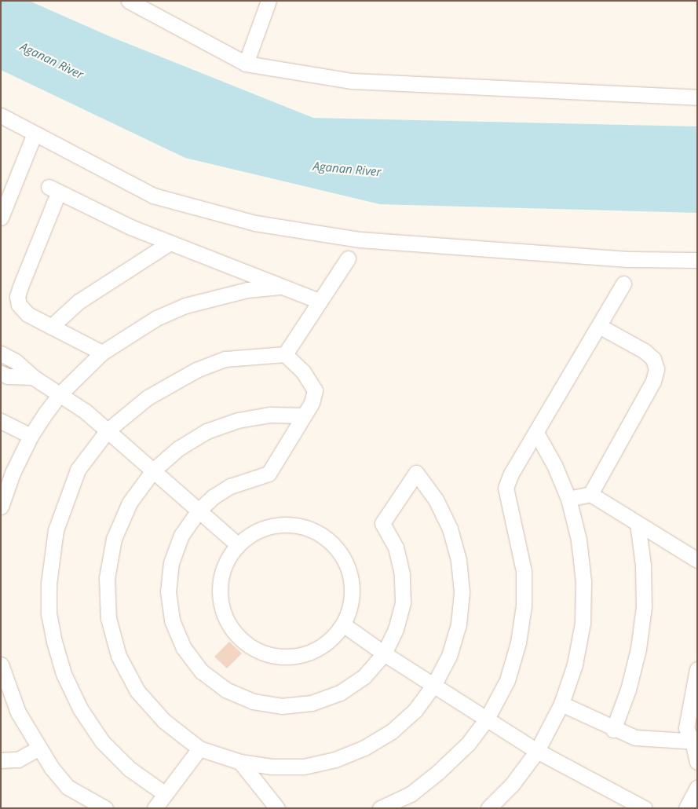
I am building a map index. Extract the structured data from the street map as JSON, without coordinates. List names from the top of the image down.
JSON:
{
  "water": ["Aganan River"]
}
